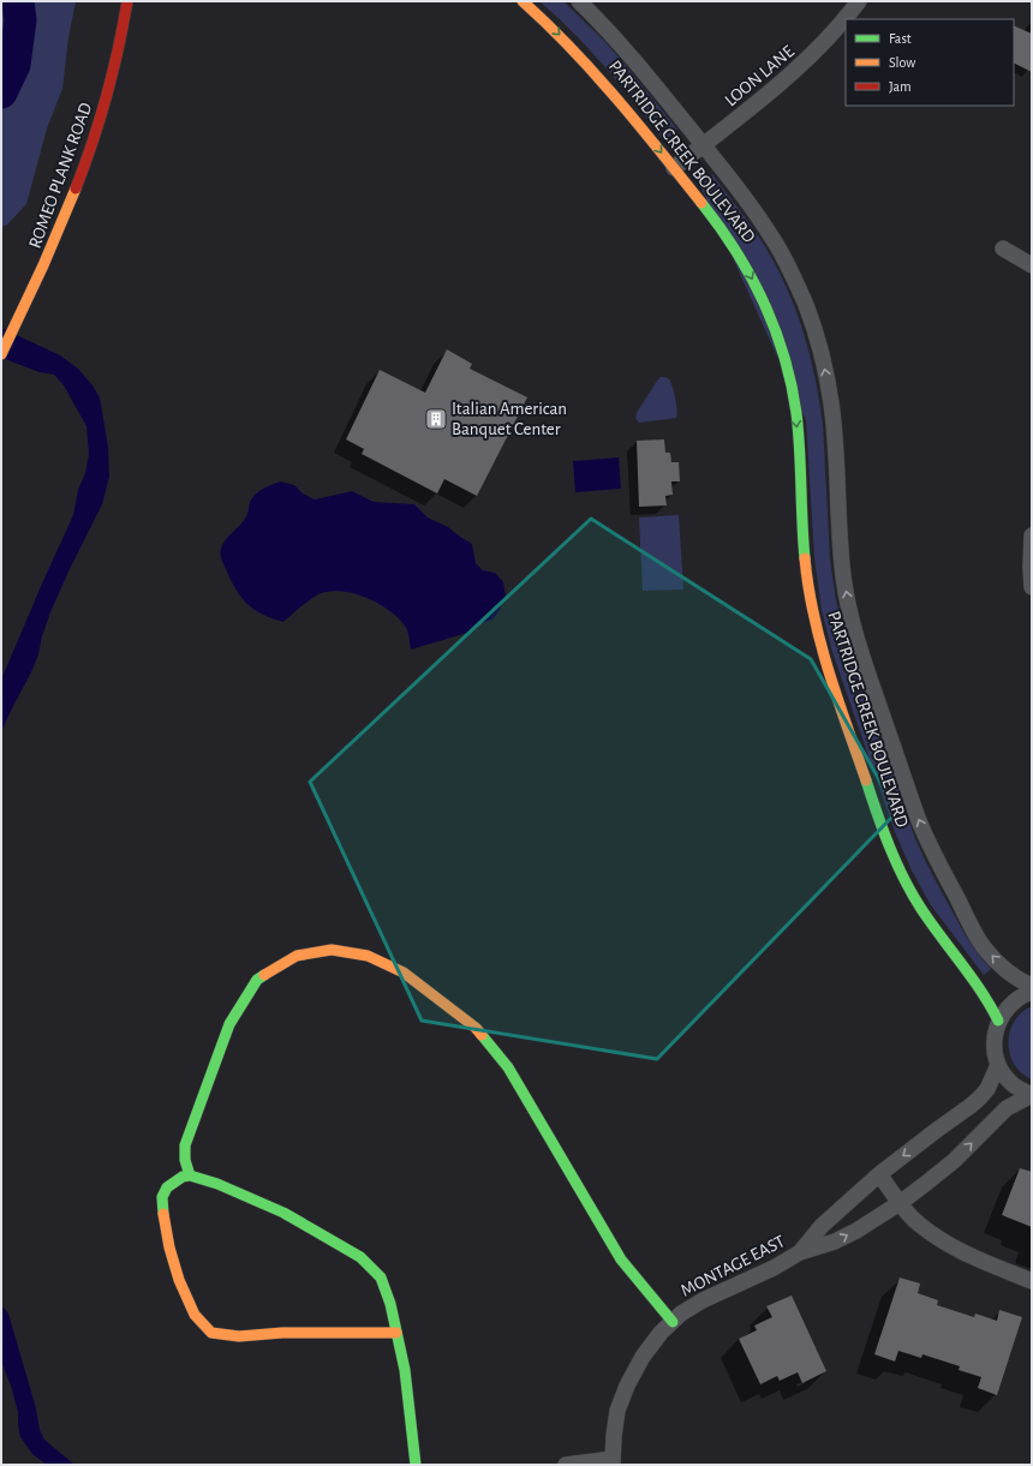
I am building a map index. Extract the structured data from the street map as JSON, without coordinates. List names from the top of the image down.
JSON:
{
  "streets": {
    "street": [
      "LOON LANE",
      "PARTRIDGE CREEK BOULEVARD",
      "ROMEO PLANK ROAD",
      "MONTAGE EAST"
    ]
  },
  "crossings": [
    ["LOON LANE", "PARTRIDGE CREEK BOULEVARD"]
  ],
  "places": {
    "building": ["Italian American Banquet Center"]
  },
  "legend": ["Fast", "Slow", "Jam"]
}
